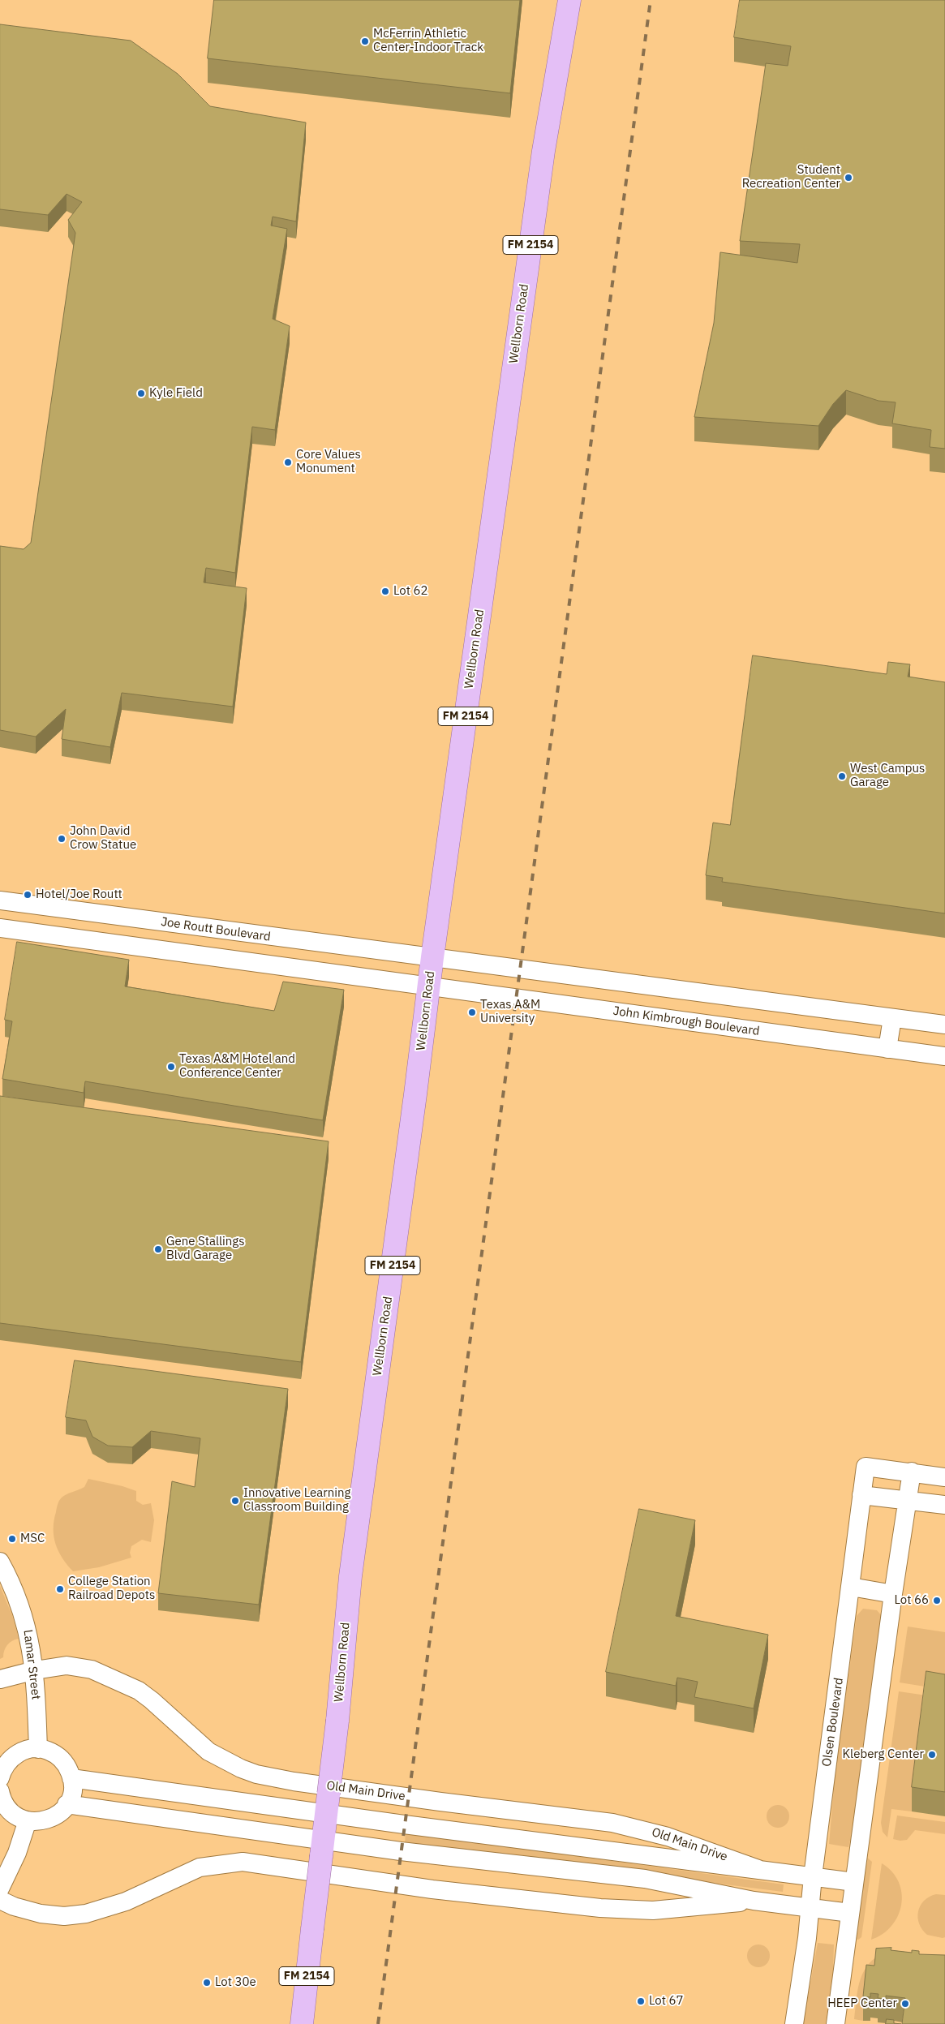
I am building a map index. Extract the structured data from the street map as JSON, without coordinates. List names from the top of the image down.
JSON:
{
  "streets": {
    "main road": ["FM 2154", "Wellborn Road"],
    "street": [
      "Joe Routt Boulevard",
      "John Kimbrough Boulevard",
      "Lamar Street",
      "Olsen Boulevard",
      "Old Main Drive"
    ]
  },
  "crossings": [
    ["Wellborn Road", "Joe Routt Boulevard"],
    ["Wellborn Road", "John Kimbrough Boulevard"],
    ["Wellborn Road", "Old Main Drive"],
    ["Lamar Street", "Old Main Drive"],
    ["Olsen Boulevard", "Old Main Drive"]
  ],
  "places": [
    "McFerrin Athletic Center-Indoor Track",
    "Student Recreation Center",
    "Kyle Field",
    "Core Values Monument",
    "Lot 62",
    "West Campus Garage",
    "John David Crow Statue",
    "Hotel/Joe Routt",
    "Texas A&M University",
    "Texas A&M Hotel and Conference Center",
    "Gene Stallings Blvd Garage",
    "Innovative Learning Classroom Building",
    "MSC",
    "College Station Railroad Depots",
    "Lot 66",
    "Kleberg Center",
    "Lot 30e",
    "Lot 67",
    "HEEP Center"
  ]
}
